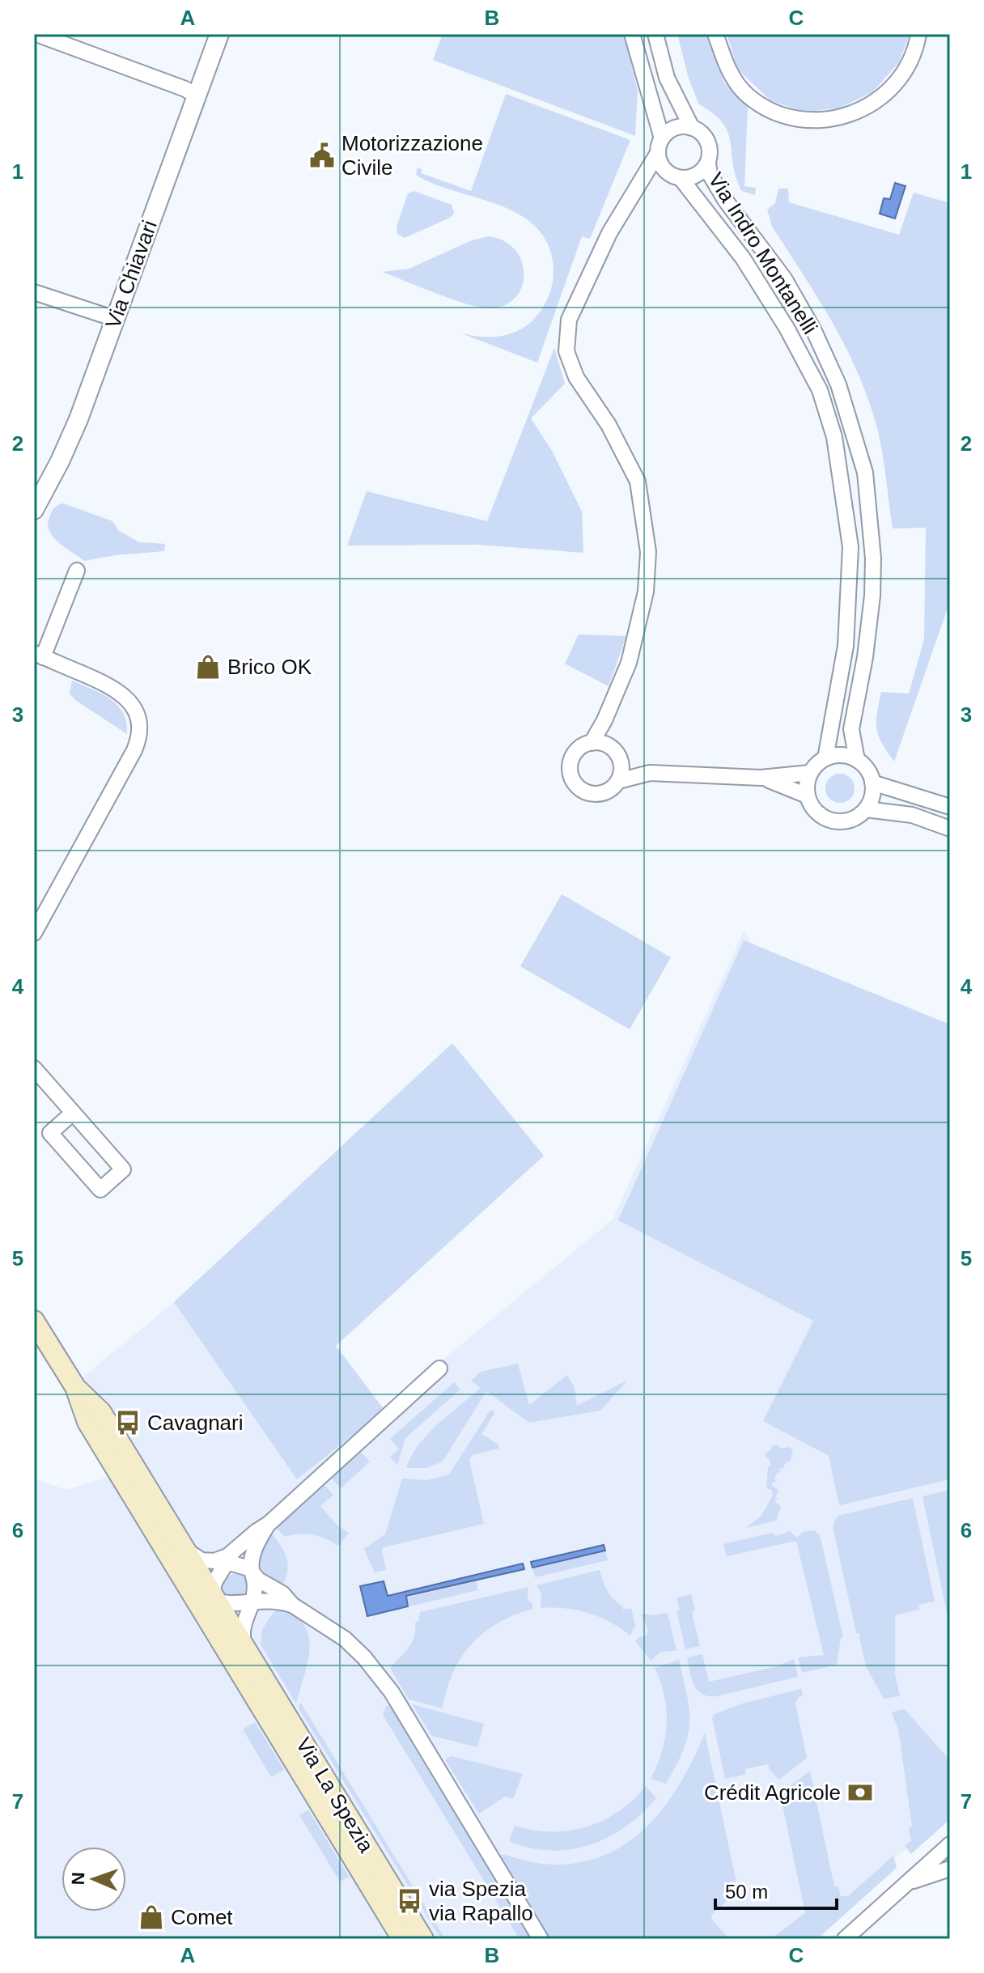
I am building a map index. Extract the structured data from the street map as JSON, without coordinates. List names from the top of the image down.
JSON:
{
  "streets": {
    "main road": ["Via La Spezia"],
    "street": ["Via Indro Montanelli", "Via Chiavari"]
  },
  "places": {
    "public building": ["Motorizzazione Civile"],
    "shop": ["Brico OK", "Comet"],
    "bus stop": ["Cavagnari", "via Spezia via Rapallo"],
    "bank": ["Crédit Agricole"]
  },
  "scale_bar": "50 m",
  "north": "left",
  "grid": {
    "columns": ["A", "B", "C"],
    "rows": [
      "1",
      "2",
      "3",
      "4",
      "5",
      "6",
      "7"
    ]
  }
}
